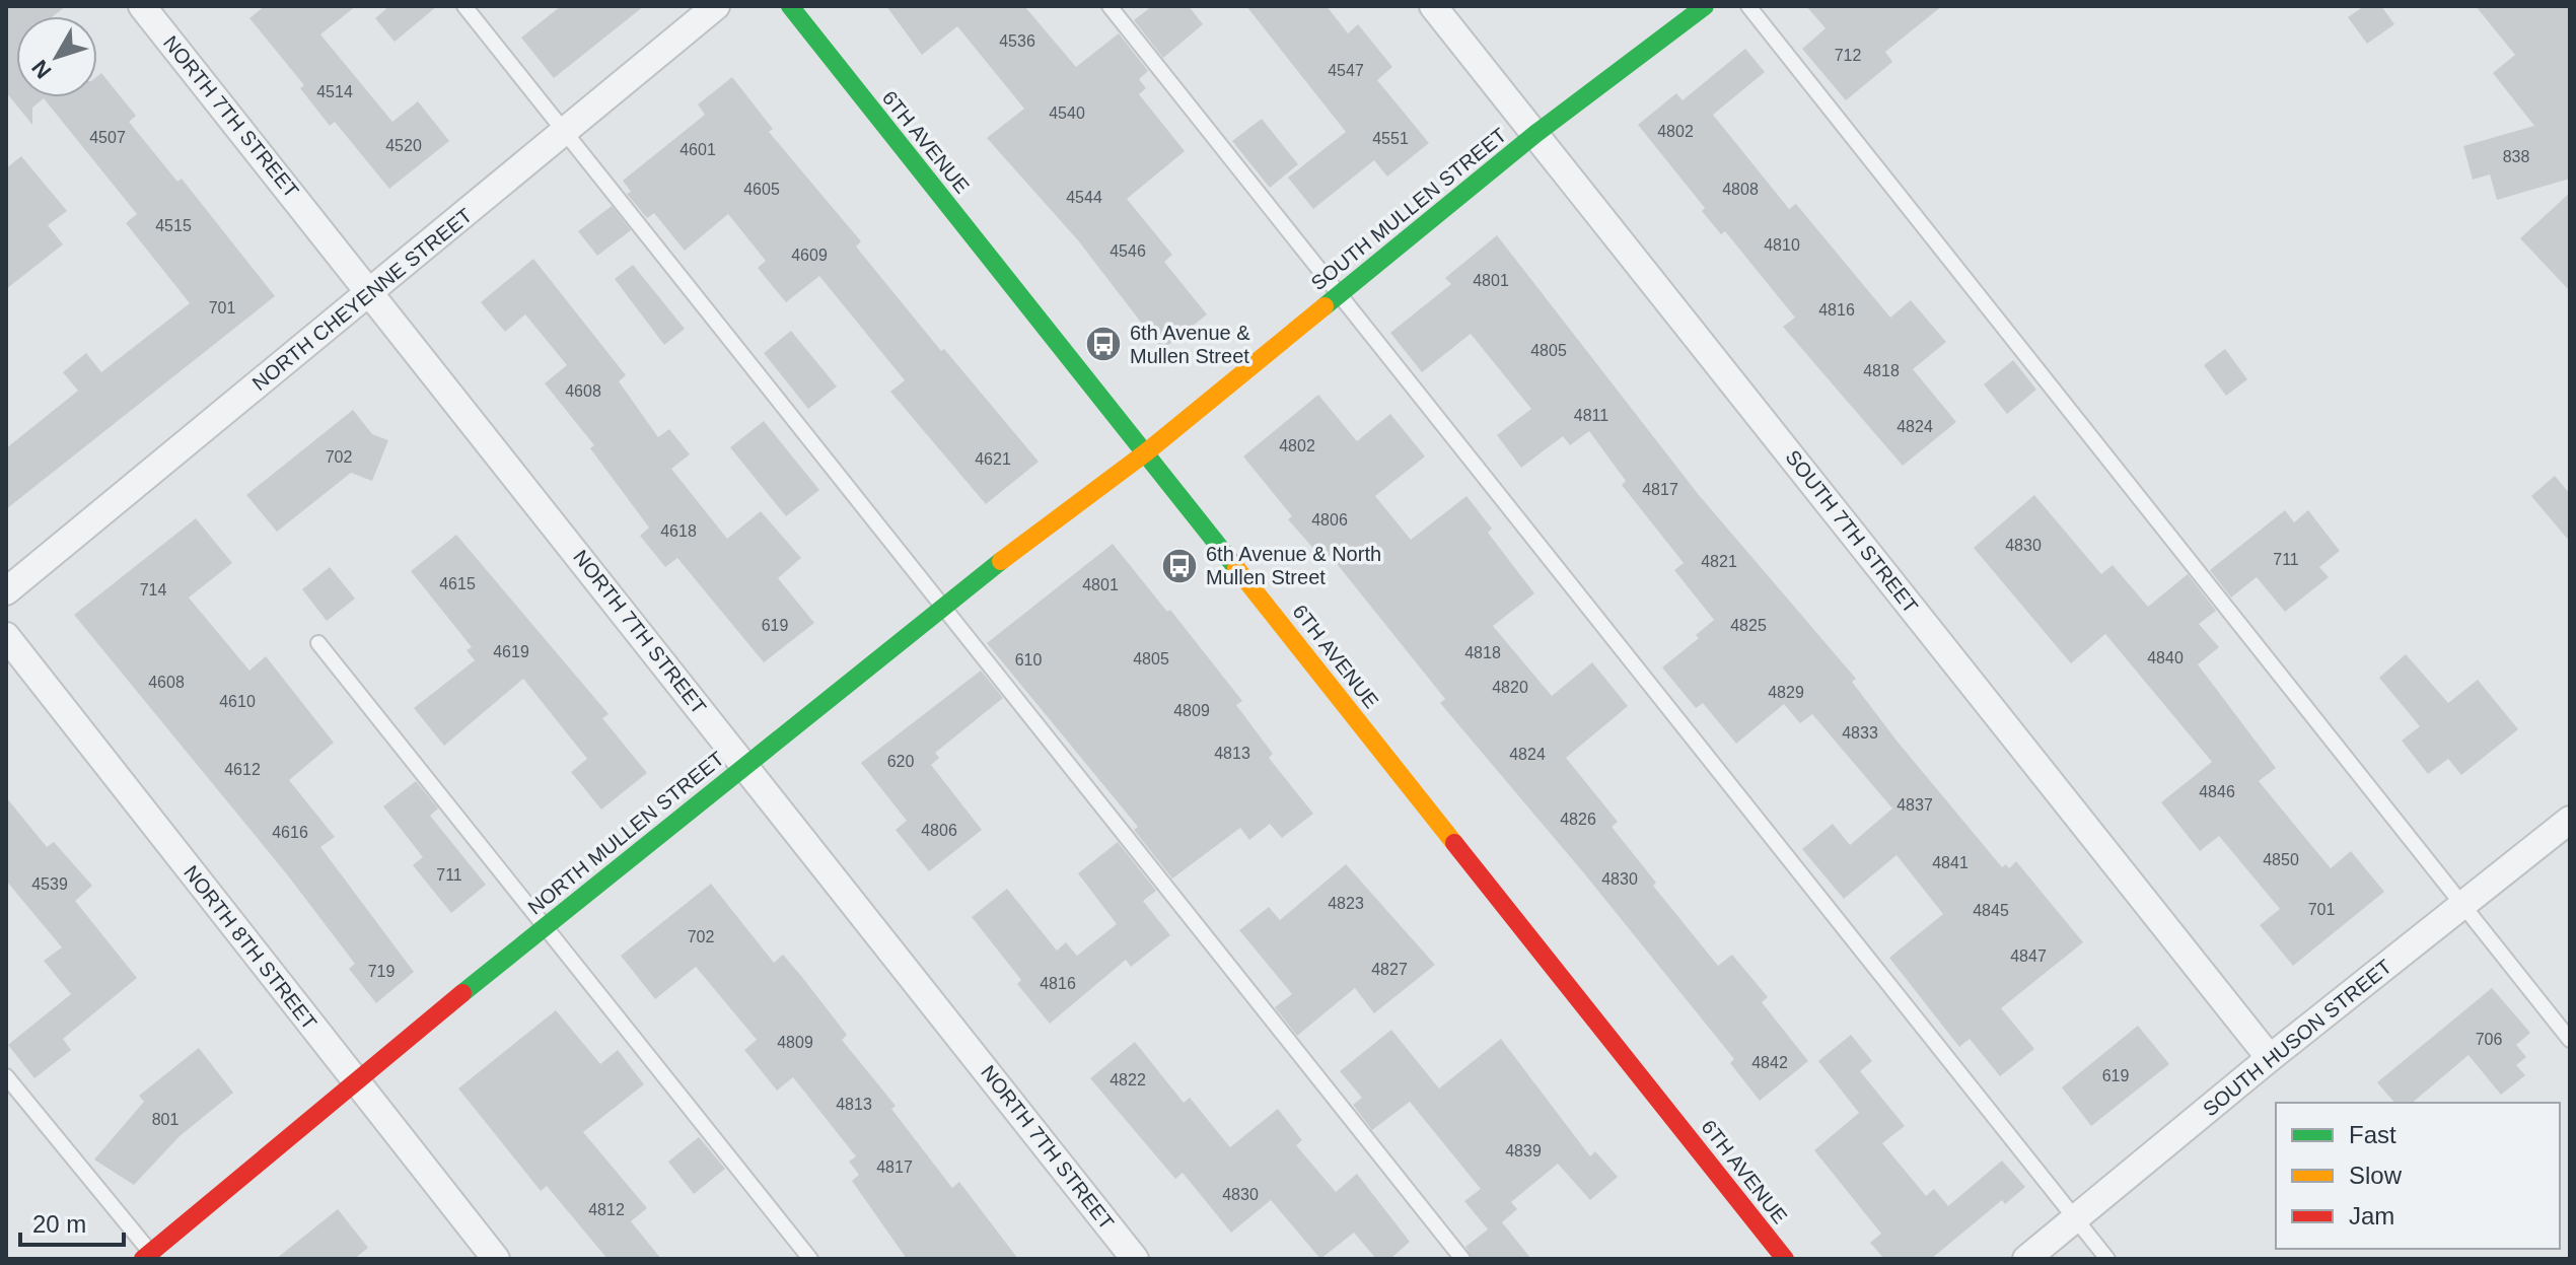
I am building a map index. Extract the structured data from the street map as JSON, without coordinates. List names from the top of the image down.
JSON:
{
  "streets": {
    "street": [
      "NORTH 7TH STREET",
      "6TH AVENUE",
      "SOUTH MULLEN STREET",
      "NORTH CHEYENNE STREET",
      "SOUTH 7TH STREET",
      "NORTH MULLEN STREET",
      "NORTH 8TH STREET",
      "SOUTH HUSON STREET"
    ]
  },
  "crossings": [
    ["NORTH 7TH STREET", "NORTH CHEYENNE STREET"],
    ["NORTH 7TH STREET", "NORTH MULLEN STREET"],
    ["6TH AVENUE", "SOUTH MULLEN STREET"],
    ["6TH AVENUE", "NORTH MULLEN STREET"],
    ["SOUTH MULLEN STREET", "SOUTH 7TH STREET"],
    ["SOUTH MULLEN STREET", "NORTH MULLEN STREET"],
    ["SOUTH 7TH STREET", "SOUTH HUSON STREET"],
    ["NORTH MULLEN STREET", "NORTH 8TH STREET"]
  ],
  "places": {
    "bus stop": ["6th Avenue & Mullen Street", "6th Avenue & North Mullen Street"]
  },
  "house_numbers": [
    "4536",
    "712",
    "4547",
    "4514",
    "4540",
    "4802",
    "4507",
    "4551",
    "4520",
    "4601",
    "838",
    "4605",
    "4808",
    "4544",
    "4515",
    "4810",
    "4546",
    "4609",
    "4801",
    "701",
    "4816",
    "4805",
    "4818",
    "4608",
    "4811",
    "4824",
    "4802",
    "702",
    "4621",
    "4817",
    "4806",
    "4618",
    "4830",
    "711",
    "4821",
    "4615",
    "4801",
    "714",
    "619",
    "4825",
    "4619",
    "4818",
    "4840",
    "4805",
    "610",
    "4608",
    "4820",
    "4829",
    "4610",
    "4809",
    "4833",
    "4813",
    "4824",
    "620",
    "4612",
    "4846",
    "4837",
    "4826",
    "4806",
    "4616",
    "4850",
    "4841",
    "711",
    "4830",
    "4539",
    "4823",
    "701",
    "4845",
    "702",
    "4847",
    "4827",
    "719",
    "4816",
    "706",
    "4809",
    "4842",
    "619",
    "4822",
    "4813",
    "801",
    "4839",
    "4817",
    "4830",
    "4812"
  ],
  "legend": ["Fast", "Slow", "Jam"],
  "scale_bar": "20 m",
  "north": "bottom left"
}
